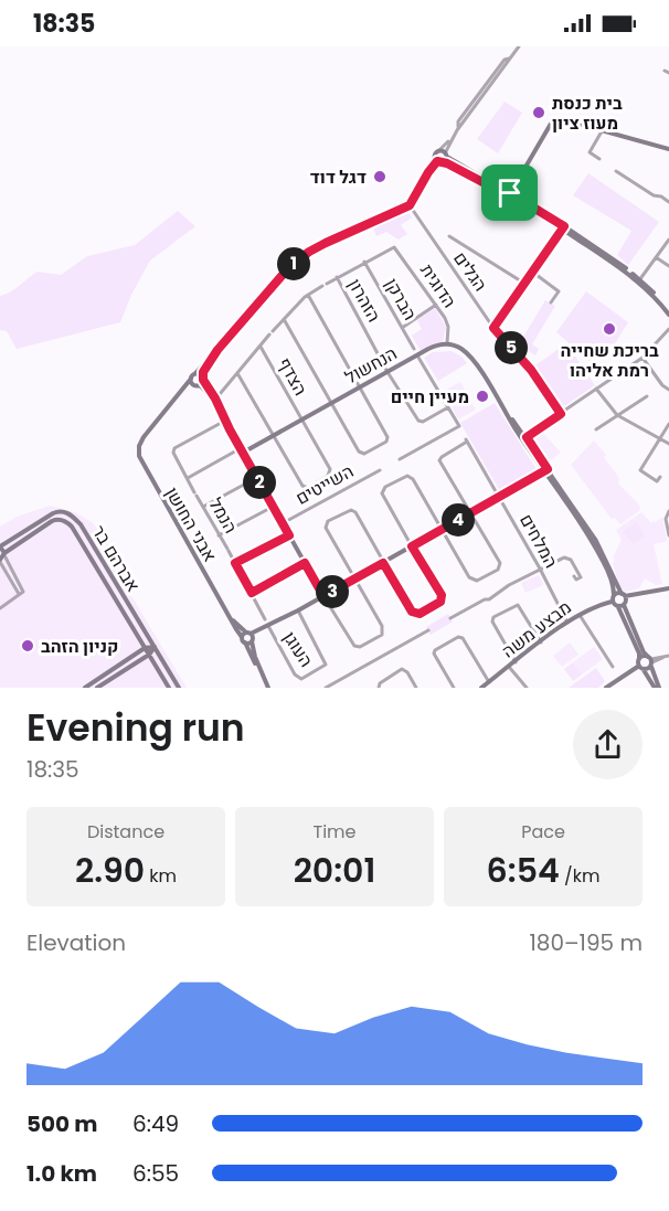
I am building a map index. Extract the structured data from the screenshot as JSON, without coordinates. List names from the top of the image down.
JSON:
{
  "streets": {
    "street": [
      "הגלים",
      "הדוגית",
      "הברקן",
      "הזהרון",
      "הנחשול",
      "הצדף",
      "השייטים",
      "הנמל",
      "אבני החושן",
      "המלחים",
      "אברהם בר",
      "מבצע משה",
      "העוגן"
    ]
  },
  "crossings": [
    ["הדוגית", "הברקן"],
    ["הדוגית", "הנחשול"],
    ["הזהרון", "הנחשול"],
    ["הנחשול", "הצדף"],
    ["המלחים", "מבצע משה"]
  ],
  "places": [
    "בית כנסת מעוז ציון",
    "דגל דוד",
    "בריכת שחייה רמת אליהו",
    "מעיין חיים",
    "קניון הזהב"
  ],
  "page": {
    "status": "18:35",
    "pins": [
      "1",
      "5",
      "2",
      "4",
      "3"
    ],
    "heading": ["Evening run", "18:35"],
    "stats": [
      ["Distance", "2.90 km"],
      ["Time", "20:01"],
      ["Pace", "6:54 /km"]
    ],
    "chart": ["Elevation", "180–195 m"],
    "list": [
      {
        "name": "500 m",
        "note": "6:49"
      },
      {
        "name": "1.0 km",
        "note": "6:55"
      }
    ]
  }
}
